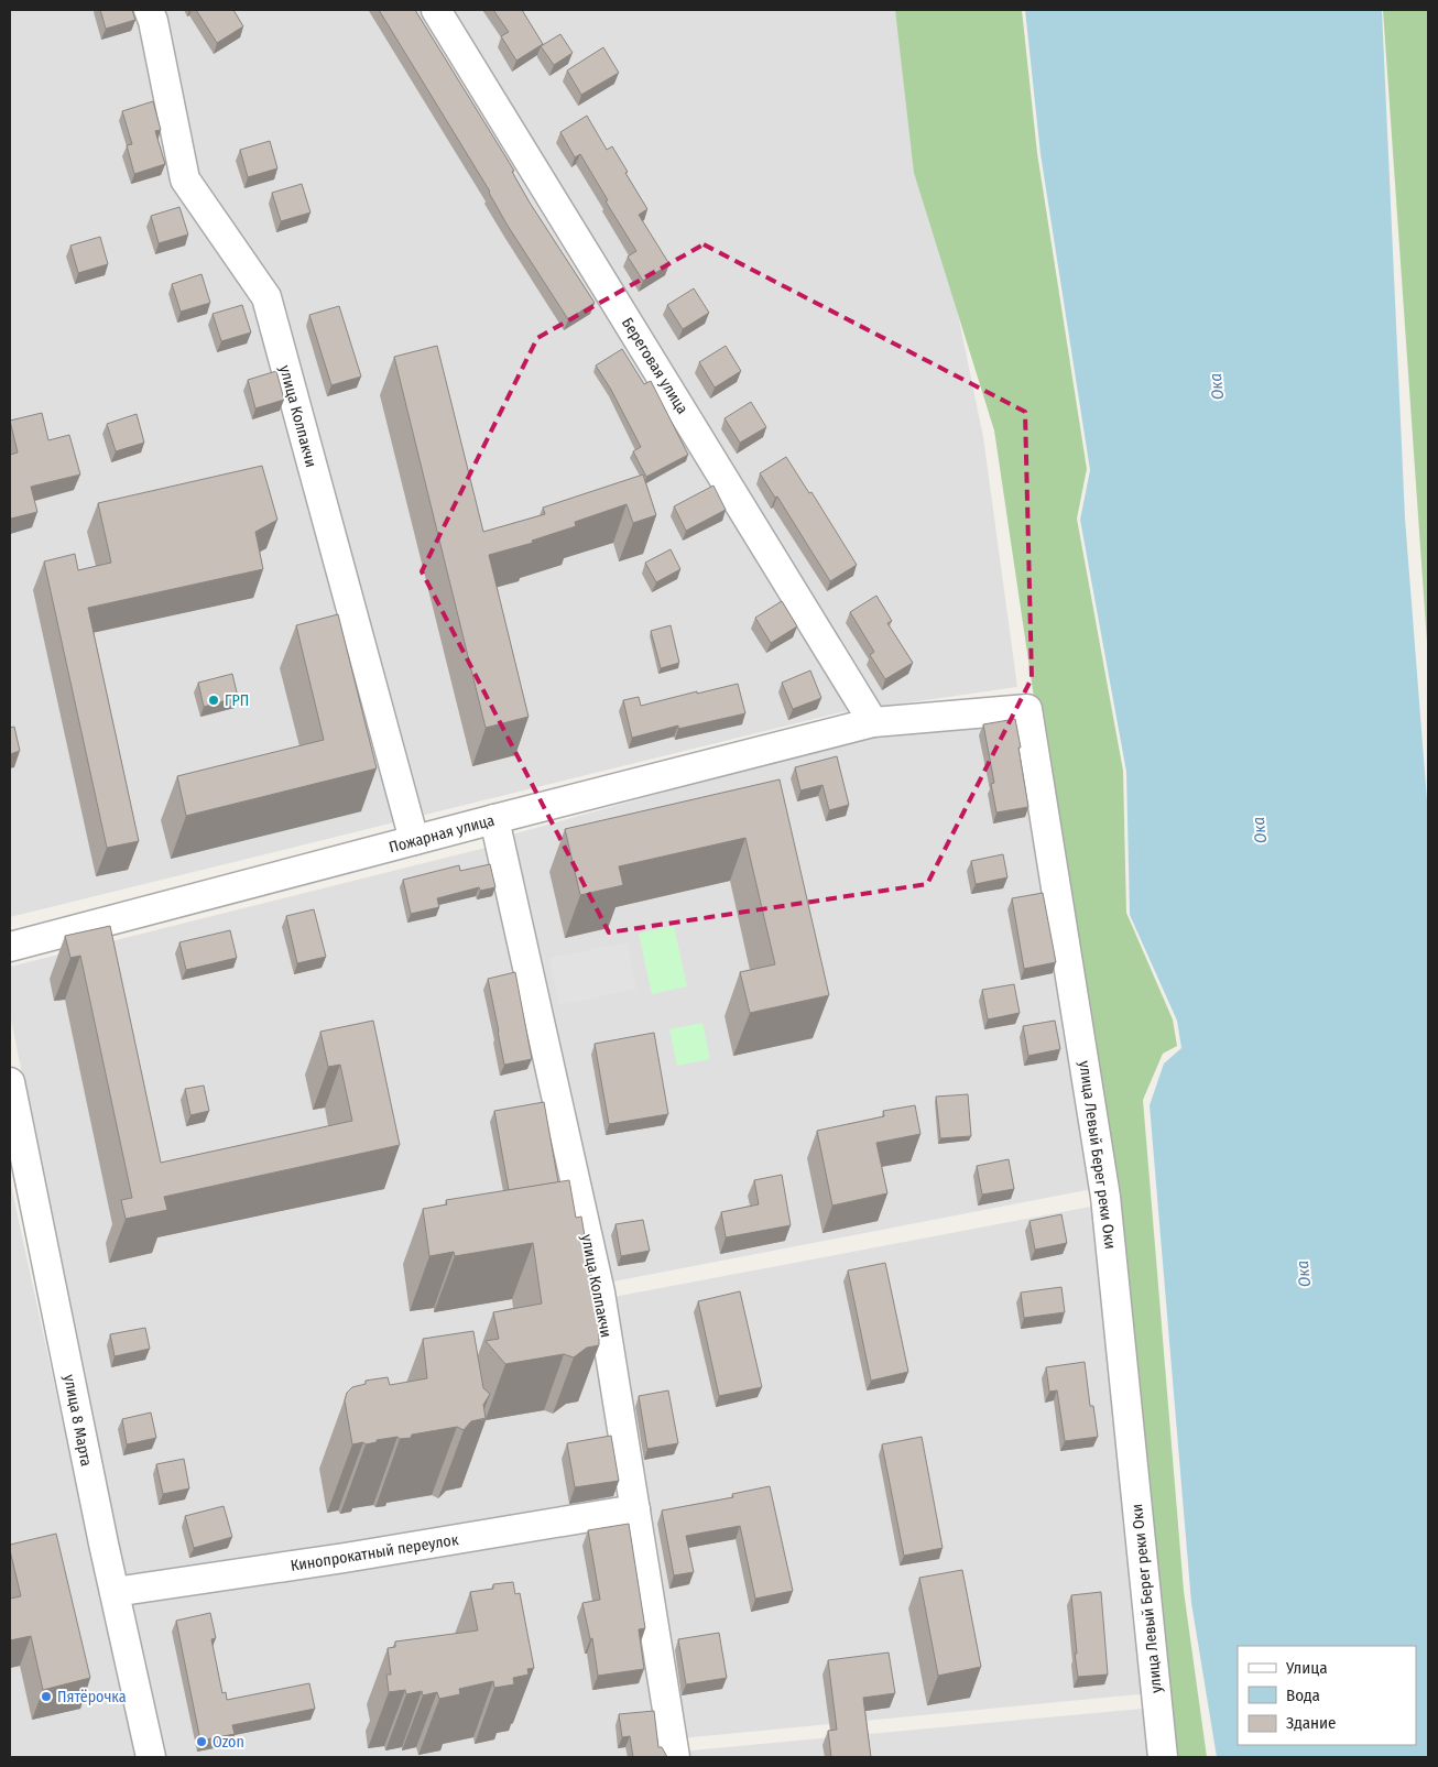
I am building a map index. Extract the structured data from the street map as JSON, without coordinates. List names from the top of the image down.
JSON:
{
  "streets": {
    "street": [
      "Береговая улица",
      "улица Колпакчи",
      "Пожарная улица",
      "улица Левый Берег реки Оки",
      "улица 8 Марта",
      "Кинопрокатный переулок"
    ]
  },
  "crossings": [
    ["Береговая улица", "Пожарная улица"],
    ["Береговая улица", "улица Левый Берег реки Оки"],
    ["улица Колпакчи", "Пожарная улица"],
    ["улица Колпакчи", "Кинопрокатный переулок"],
    ["Пожарная улица", "улица Левый Берег реки Оки"],
    ["улица 8 Марта", "Кинопрокатный переулок"]
  ],
  "water": ["Ока"],
  "places": ["ГРП", "Пятёрочка", "Ozon"],
  "legend": ["Улица", "Вода", "Здание"]
}
